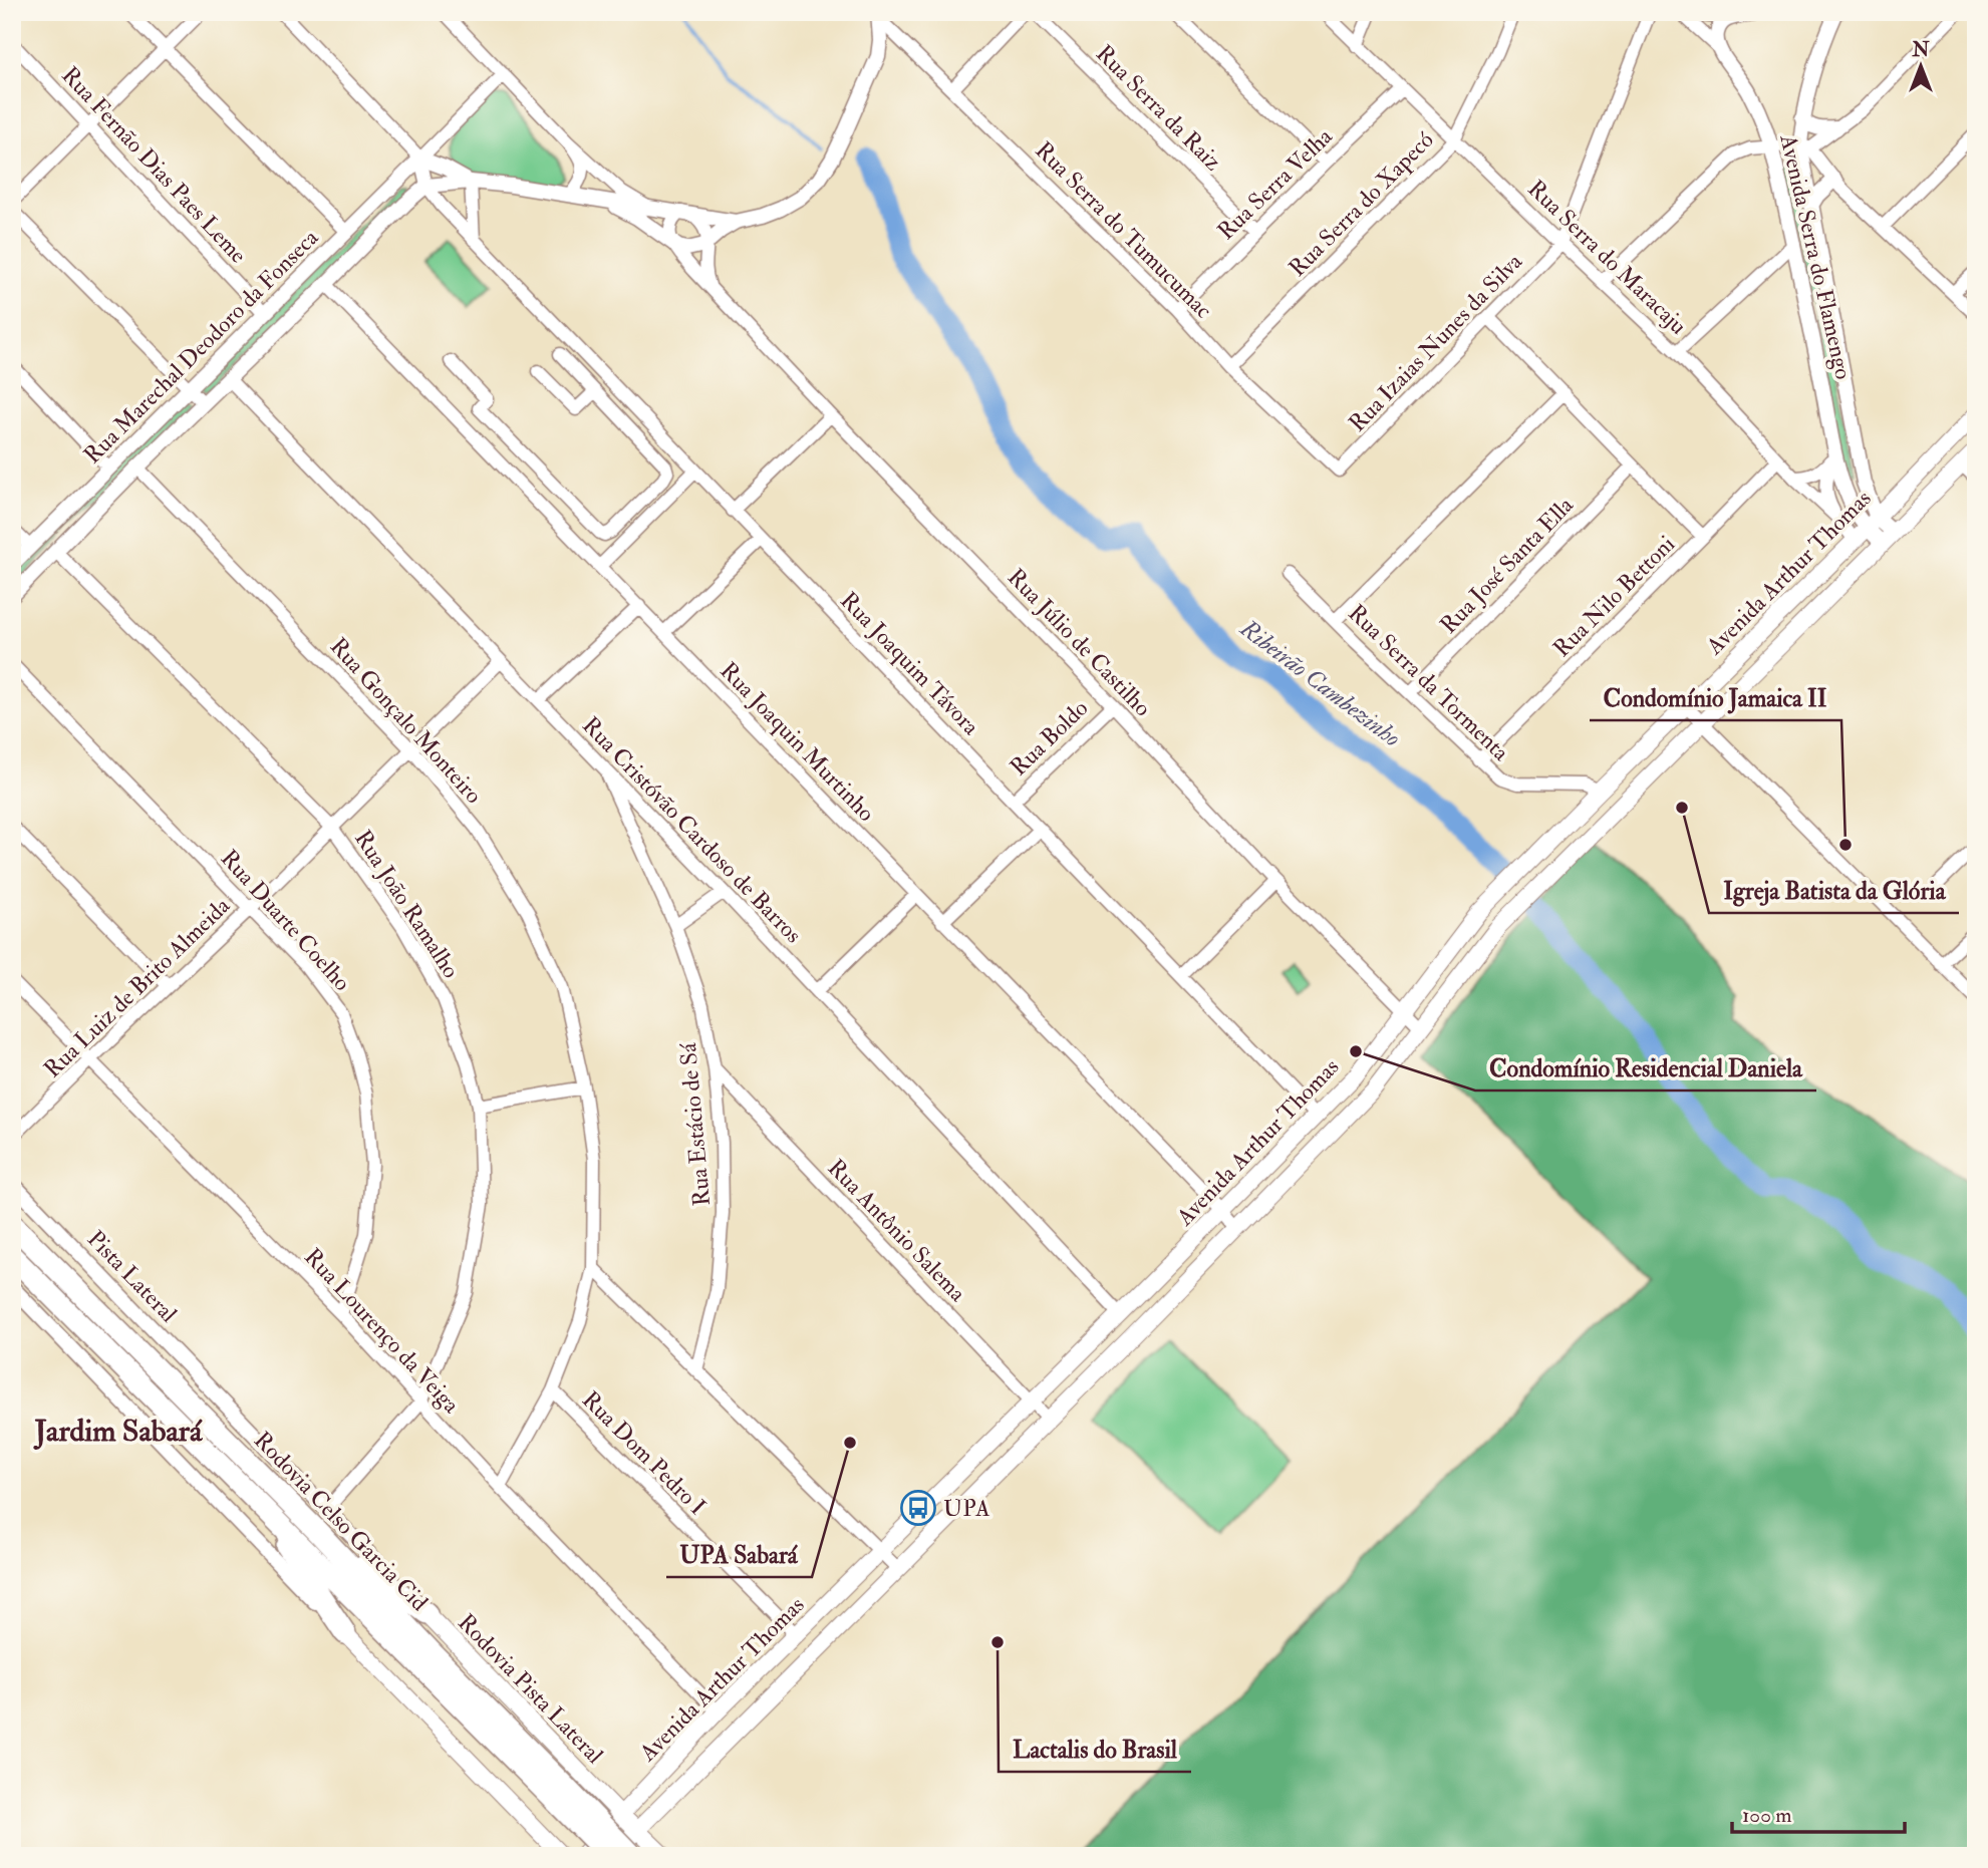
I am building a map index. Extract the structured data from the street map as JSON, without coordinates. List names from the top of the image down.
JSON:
{
  "streets": {
    "highway": ["Rodovia Celso Garcia Cid"],
    "main road": ["Avenida Arthur Thomas", "Rodovia Pista Lateral"],
    "street": [
      "Rua Serra da Raiz",
      "Rua Fernão Dias Paes Leme",
      "Rua Serra Velha",
      "Rua Serra do Xapecó",
      "Rua Serra do Tumucumac",
      "Rua Serra do Maracaju",
      "Avenida Serra do Flamengo",
      "Rua Izaias Nunes da Silva",
      "Rua Marechal Deodoro da Fonseca",
      "Rua José Santa Ella",
      "Rua Nilo Bettoni",
      "Rua Júlio de Castilho",
      "Rua Joaquim Távora",
      "Rua Serra da Tormenta",
      "Rua Gonçalo Monteiro",
      "Rua Boldo",
      "Rua Joaquin Murtinho",
      "Rua Cristóvão Cardoso de Barros",
      "Rua João Ramalho",
      "Rua Duarte Coelho",
      "Rua Luiz de Brito Almeida",
      "Rua Estácio de Sá",
      "Rua Antônio Salema",
      "Pista Lateral",
      "Rua Lourenço da Veiga",
      "Rua Dom Pedro I"
    ]
  },
  "crossings": [
    ["Rua Serra da Raiz", "Rua Serra Velha"],
    ["Rua Fernão Dias Paes Leme", "Rua Marechal Deodoro da Fonseca"],
    ["Rua Serra Velha", "Rua Serra do Tumucumac"],
    ["Rua Serra Velha", "Rua Serra do Maracaju"],
    ["Rua Serra do Xapecó", "Rua Serra do Tumucumac"],
    ["Rua Serra do Xapecó", "Rua Serra do Maracaju"],
    ["Rua Serra do Tumucumac", "Rua Izaias Nunes da Silva"],
    ["Rua Serra do Maracaju", "Avenida Serra do Flamengo"],
    ["Rua Serra do Maracaju", "Rua Izaias Nunes da Silva"],
    ["Rua Serra do Maracaju", "Avenida Arthur Thomas"],
    ["Rua Serra do Maracaju", "Rua Nilo Bettoni"],
    ["Avenida Serra do Flamengo", "Avenida Arthur Thomas"],
    ["Rua Marechal Deodoro da Fonseca", "Rua Joaquim Távora"],
    ["Rua José Santa Ella", "Rua Serra da Tormenta"],
    ["Avenida Arthur Thomas", "Rua Júlio de Castilho"],
    ["Avenida Arthur Thomas", "Rua Joaquim Távora"],
    ["Avenida Arthur Thomas", "Rua Serra da Tormenta"],
    ["Avenida Arthur Thomas", "Rua Joaquin Murtinho"],
    ["Avenida Arthur Thomas", "Rua Cristóvão Cardoso de Barros"],
    ["Avenida Arthur Thomas", "Rua Antônio Salema"],
    ["Avenida Arthur Thomas", "Rua Lourenço da Veiga"],
    ["Avenida Arthur Thomas", "Rua Dom Pedro I"],
    ["Avenida Arthur Thomas", "Rodovia Celso Garcia Cid"],
    ["Avenida Arthur Thomas", "Rodovia Pista Lateral"],
    ["Rua Nilo Bettoni", "Rua Serra da Tormenta"],
    ["Rua Júlio de Castilho", "Rua Boldo"],
    ["Rua Joaquim Távora", "Rua Boldo"],
    ["Rua Gonçalo Monteiro", "Rua Luiz de Brito Almeida"],
    ["Rua Gonçalo Monteiro", "Rua Lourenço da Veiga"],
    ["Rua Gonçalo Monteiro", "Rua Dom Pedro I"],
    ["Rua Cristóvão Cardoso de Barros", "Rua Luiz de Brito Almeida"],
    ["Rua Cristóvão Cardoso de Barros", "Rua Estácio de Sá"],
    ["Rua João Ramalho", "Rua Luiz de Brito Almeida"],
    ["Rua João Ramalho", "Rua Lourenço da Veiga"],
    ["Rua João Ramalho", "Rodovia Pista Lateral"],
    ["Rua Duarte Coelho", "Rua Luiz de Brito Almeida"],
    ["Rua Duarte Coelho", "Rua Lourenço da Veiga"],
    ["Rua Luiz de Brito Almeida", "Rua Lourenço da Veiga"],
    ["Rua Estácio de Sá", "Rua Antônio Salema"],
    ["Pista Lateral", "Rodovia Pista Lateral"]
  ],
  "districts": ["Jardim Sabará"],
  "water": ["Ribeirão Cambezinho"],
  "places": {
    "other": [
      "Igreja Batista da Glória",
      "Condomínio Jamaica II",
      "Condomínio Residencial Daniela",
      "UPA Sabará",
      "Lactalis do Brasil"
    ],
    "bus stop": ["UPA"]
  },
  "scale_bar": "100 m",
  "north": "top"
}
